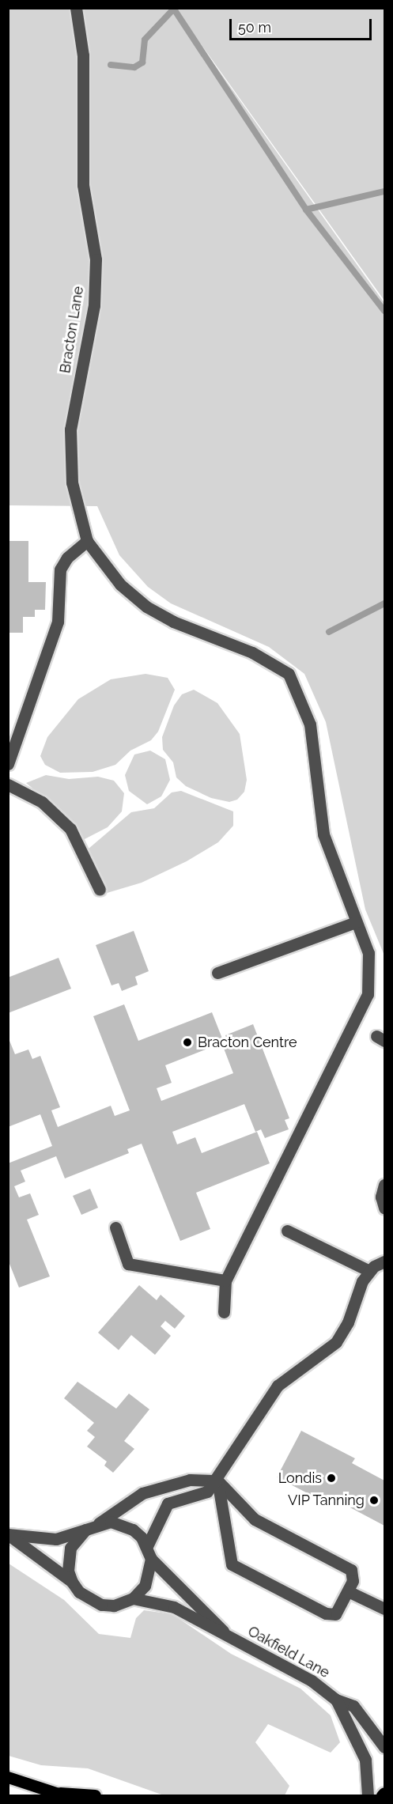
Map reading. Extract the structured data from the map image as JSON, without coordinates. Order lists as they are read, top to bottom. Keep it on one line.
{"streets":{"street":["Bracton Lane","Oakfield Lane"]},"places":["Bracton Centre","Londis","VIP Tanning"],"scale_bar":"50 m"}
